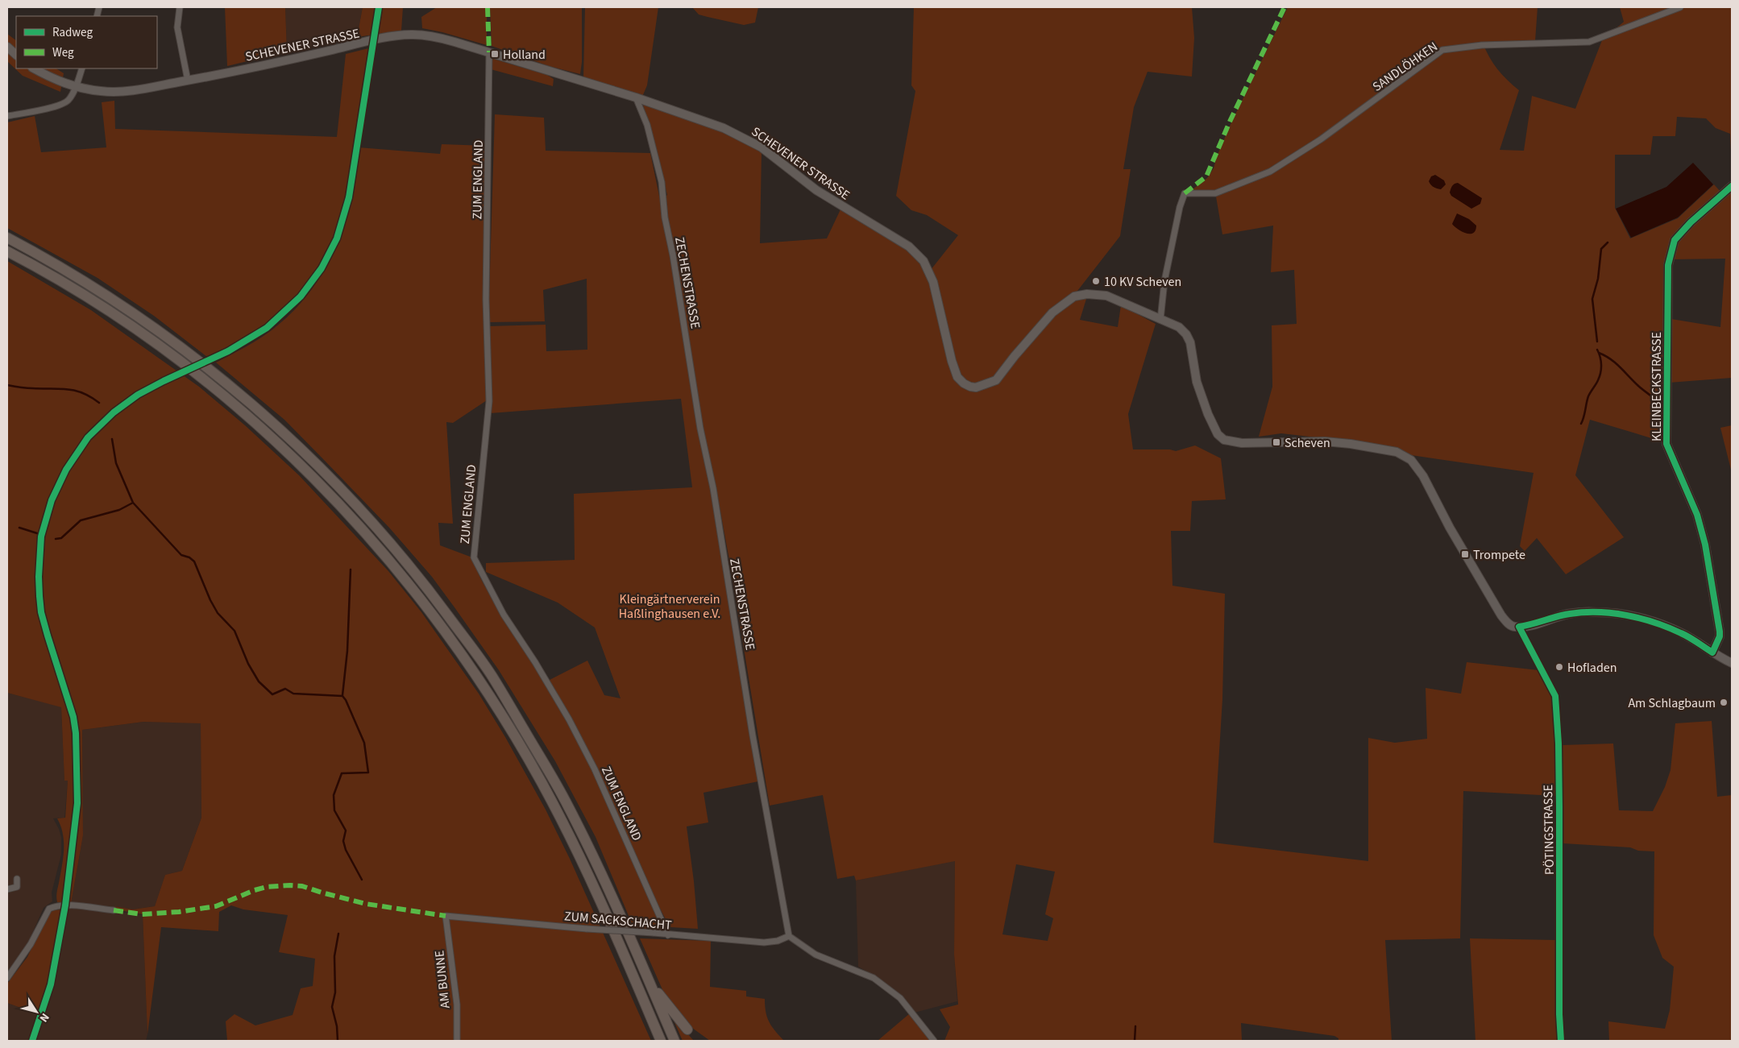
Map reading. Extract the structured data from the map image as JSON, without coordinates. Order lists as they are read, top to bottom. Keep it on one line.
{"streets":{"main road":["SCHEVENER STRASSE","KLEINBECKSTRASSE"],"street":["SANDLÖHKEN","ZUM ENGLAND","ZECHENSTRASSE","PÖTINGSTRASSE","ZUM SACKSCHACHT","AM BUNNE"]},"crossings":[["SCHEVENER STRASSE","SANDLÖHKEN"],["SCHEVENER STRASSE","ZUM ENGLAND"],["SCHEVENER STRASSE","ZECHENSTRASSE"],["SCHEVENER STRASSE","PÖTINGSTRASSE"],["ZUM ENGLAND","ZUM SACKSCHACHT"],["ZECHENSTRASSE","ZUM SACKSCHACHT"],["ZUM SACKSCHACHT","AM BUNNE"]],"parks":["Kleingärtnerverein Haßlinghausen e.V."],"places":{"transit":["Holland","Scheven","Trompete"],"other":["10 KV Scheven","Hofladen","Am Schlagbaum"]},"legend":["Radweg","Weg"],"north":"bottom right"}
